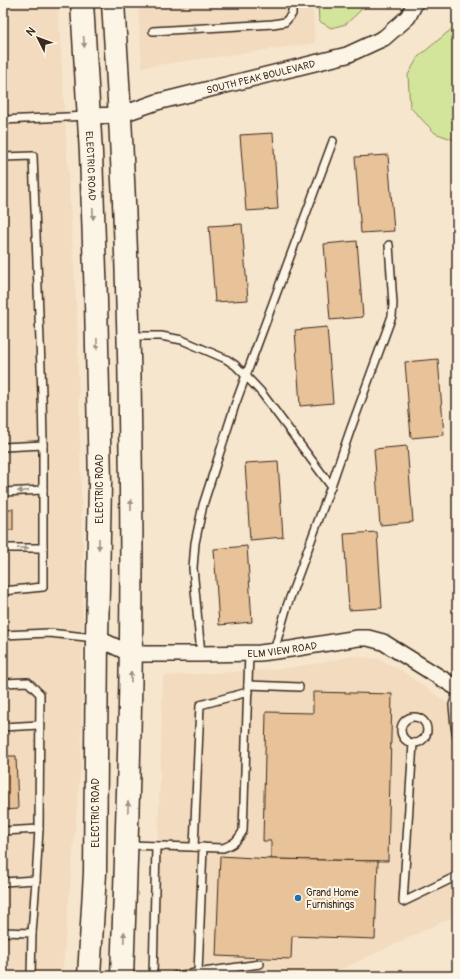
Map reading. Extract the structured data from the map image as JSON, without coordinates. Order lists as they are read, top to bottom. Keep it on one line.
{"streets":{"main road":["ELECTRIC ROAD"],"street":["SOUTH PEAK BOULEVARD","ELM VIEW ROAD"]},"crossings":[["SOUTH PEAK BOULEVARD","ELECTRIC ROAD"],["ELECTRIC ROAD","ELM VIEW ROAD"]],"places":["Grand Home Furnishings"],"north":"top left"}
